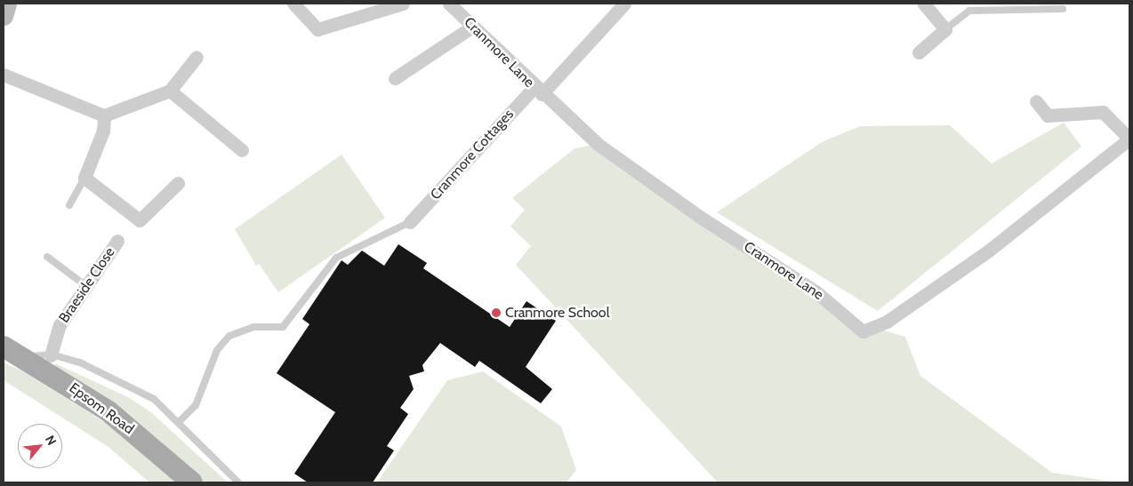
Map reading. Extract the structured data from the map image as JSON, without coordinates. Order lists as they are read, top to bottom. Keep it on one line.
{"streets":{"main road":["Epsom Road"],"street":["Cranmore Lane","Cranmore Cottages","Braeside Close"]},"crossings":[["Cranmore Lane","Cranmore Cottages"]],"places":["Cranmore School"],"north":"top right"}
